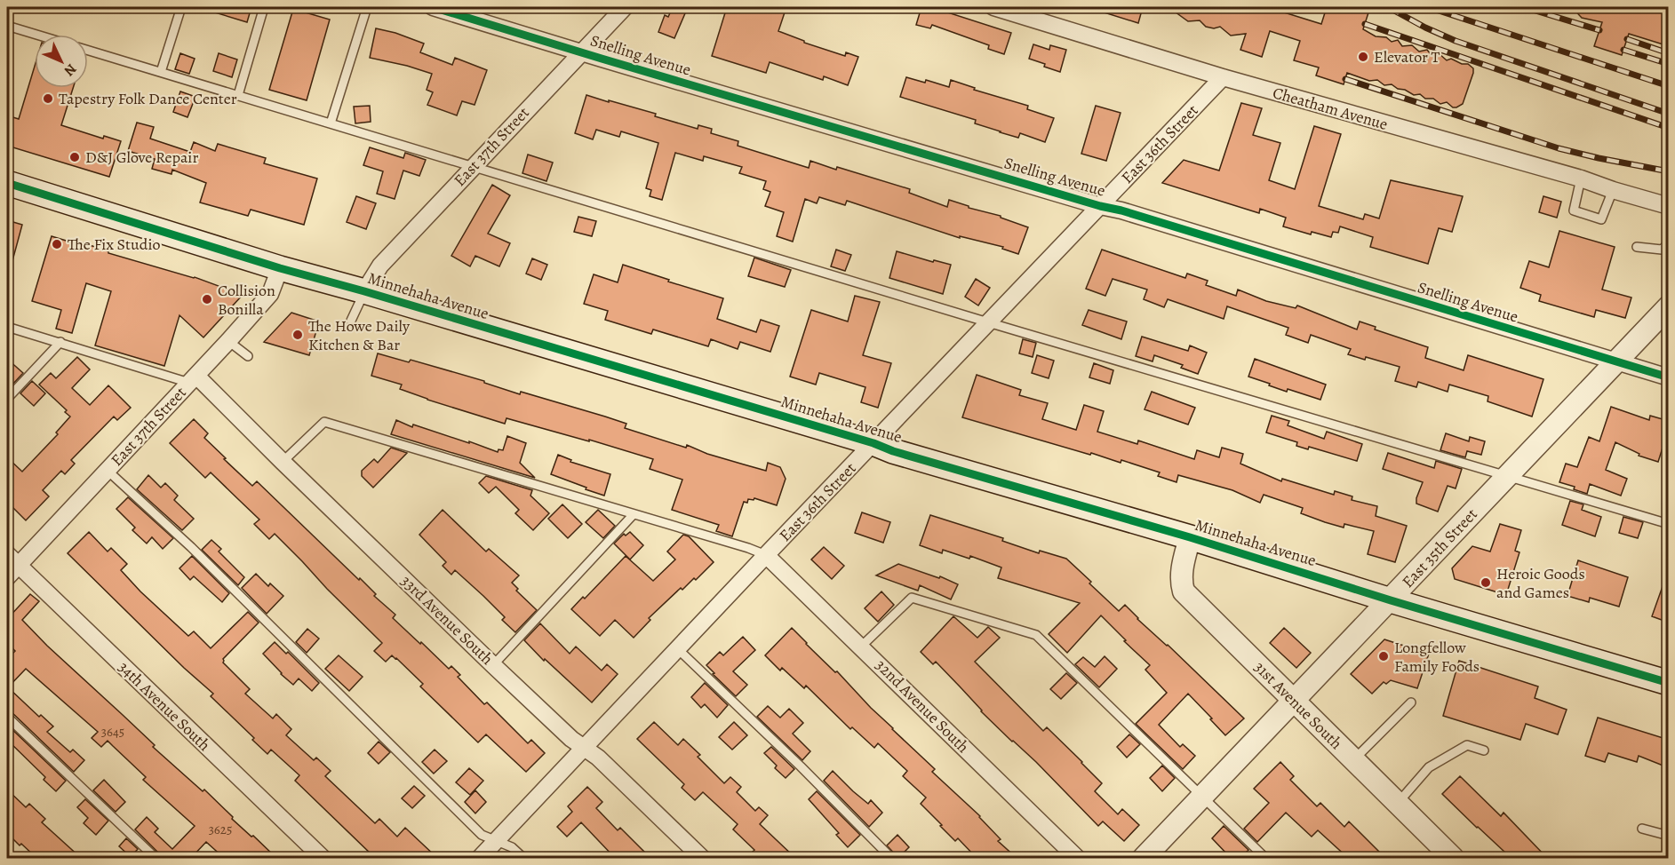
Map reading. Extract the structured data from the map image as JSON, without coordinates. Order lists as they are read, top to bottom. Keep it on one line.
{"streets":{"main road":["Minnehaha Avenue"],"street":["Snelling Avenue","Cheatham Avenue","East 36th Street","East 37th Street","East 35th Street","33rd Avenue South","31st Avenue South","34th Avenue South","32nd Avenue South"]},"crossings":[["Snelling Avenue","East 36th Street"],["Snelling Avenue","East 37th Street"],["Snelling Avenue","East 35th Street"],["Cheatham Avenue","East 36th Street"],["East 36th Street","Minnehaha Avenue"],["East 36th Street","33rd Avenue South"],["East 36th Street","32nd Avenue South"],["East 37th Street","Minnehaha Avenue"],["East 37th Street","33rd Avenue South"],["East 37th Street","34th Avenue South"],["Minnehaha Avenue","East 35th Street"],["Minnehaha Avenue","31st Avenue South"],["East 35th Street","31st Avenue South"]],"places":["Elevator T","Tapestry Folk Dance Center","D&J Glove Repair","The Fix Studio","Collision Bonilla","The Howe Daily Kitchen & Bar","Heroic Goods and Games","Longfellow Family Foods"],"house_numbers":["3645","3625"],"north":"bottom right"}
